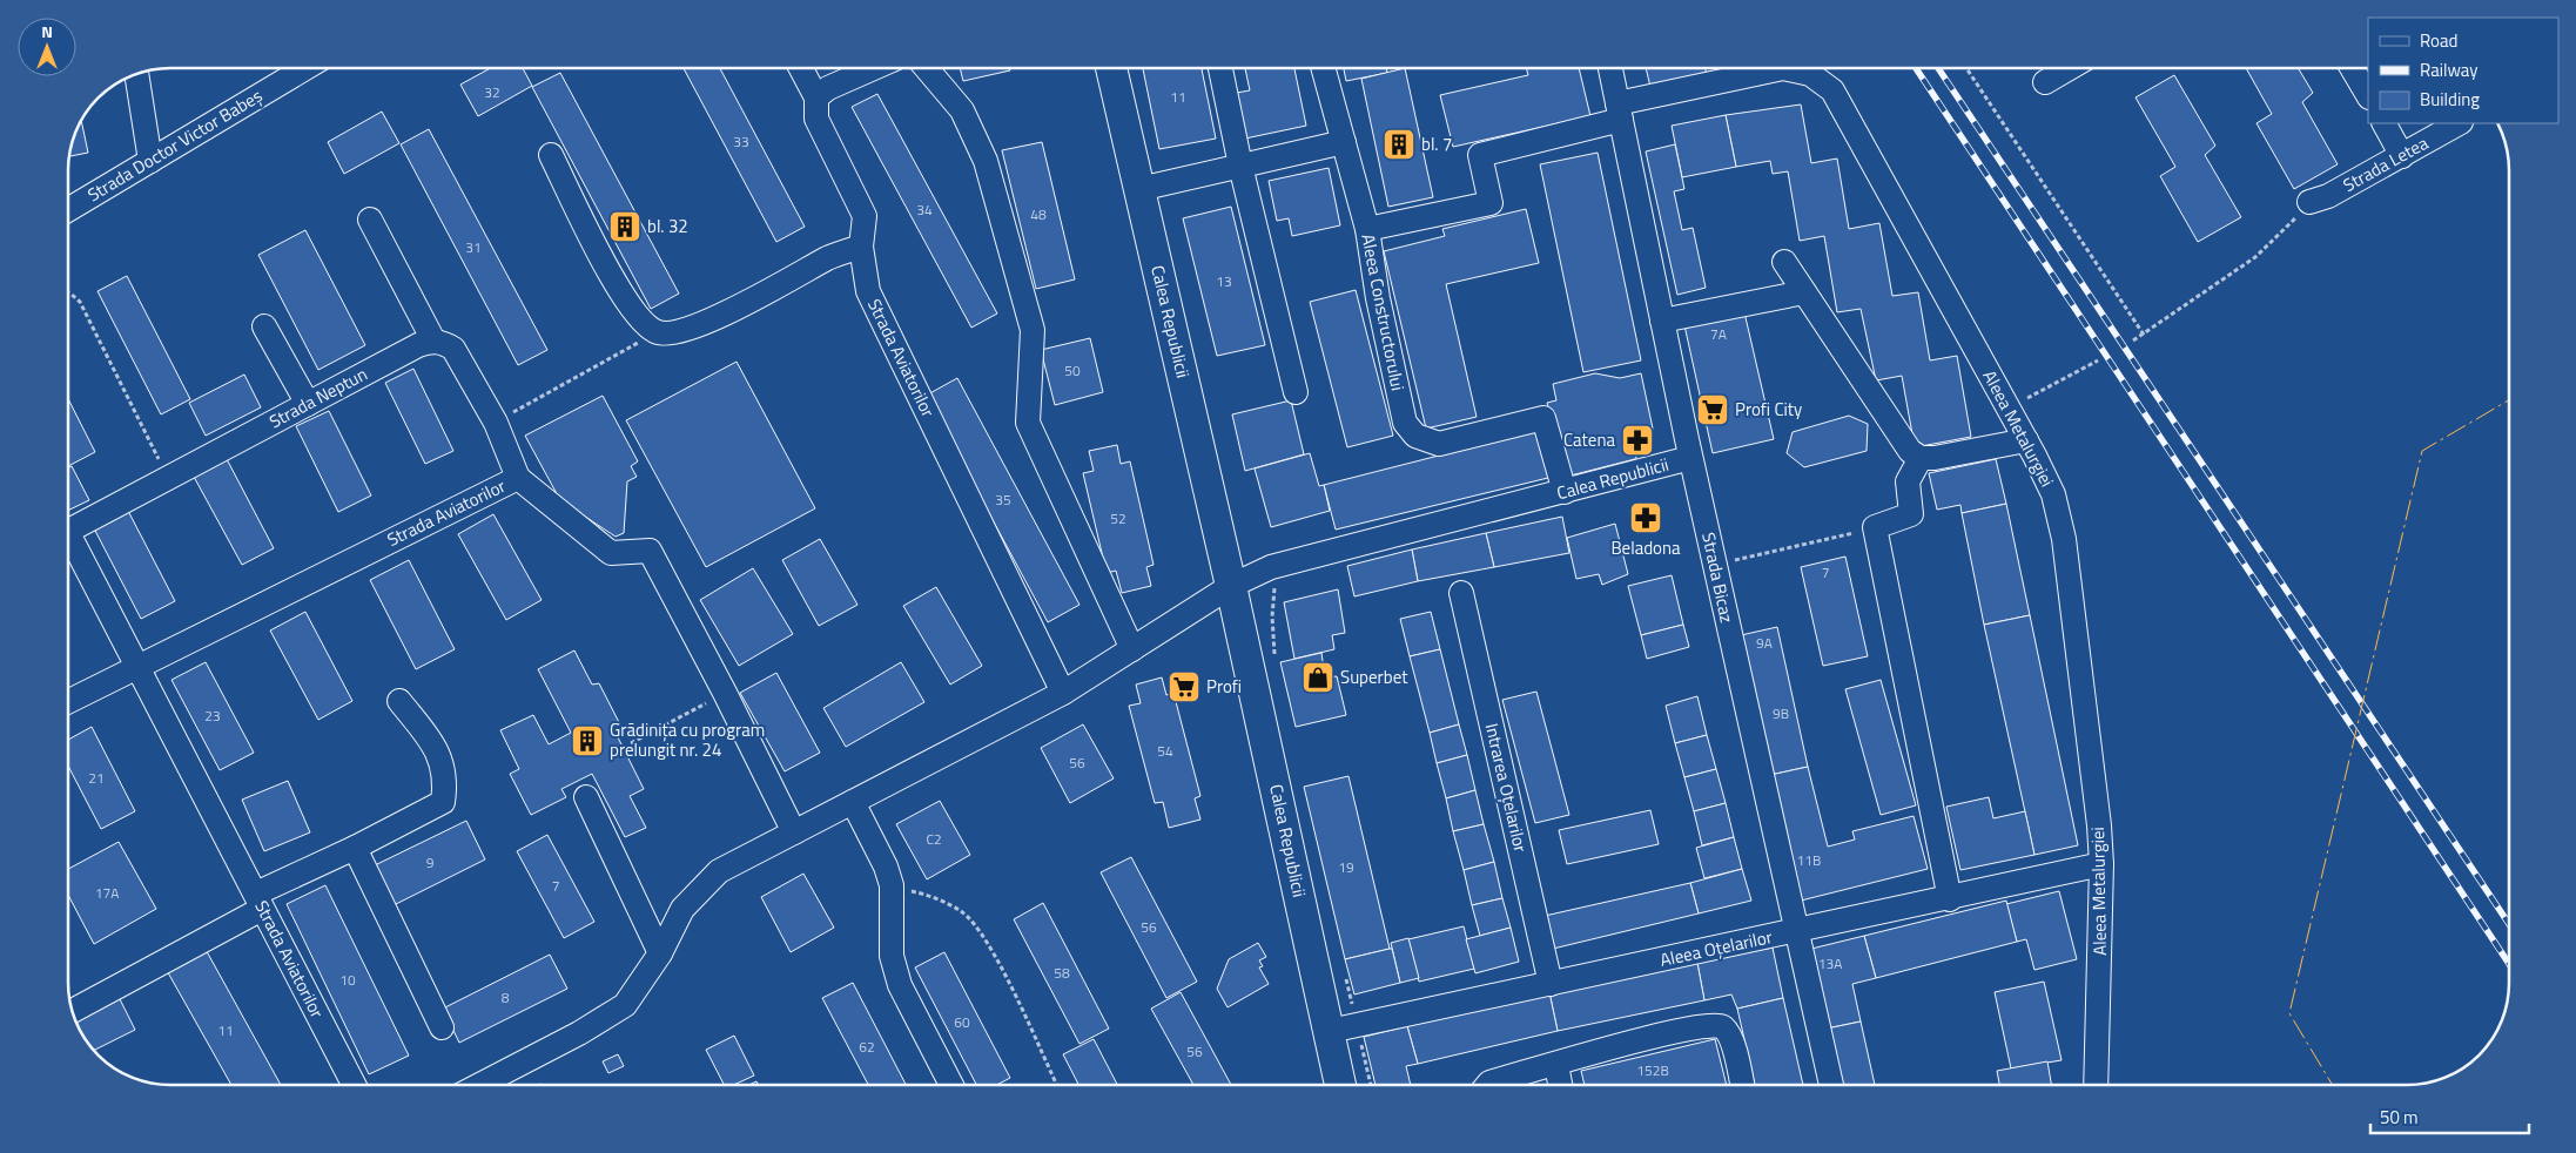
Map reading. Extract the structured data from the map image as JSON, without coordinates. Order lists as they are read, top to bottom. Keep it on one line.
{"streets":{"main road":["Calea Republicii"],"street":["Strada Doctor Victor Babeș","Strada Letea","Aleea Constructorului","Strada Aviatorilor","Strada Neptun","Aleea Metalurgiei","Strada Bicaz","Intrarea Oțelarilor","Aleea Oțelarilor"]},"crossings":[["Aleea Constructorului","Calea Republicii"],["Aleea Constructorului","Aleea Metalurgiei"],["Calea Republicii","Strada Bicaz"],["Calea Republicii","Aleea Oțelarilor"],["Aleea Metalurgiei","Strada Bicaz"],["Aleea Metalurgiei","Aleea Oțelarilor"],["Strada Bicaz","Aleea Oțelarilor"],["Intrarea Oțelarilor","Aleea Oțelarilor"]],"places":{"building":["bl. 7","bl. 32","Grădinița cu program prelungit nr. 24"],"supermarket":["Profi City","Profi"],"pharmacy":["Catena","Beladona"],"shop":["Superbet"]},"house_numbers":["32","11","33","34","48","31","13","7A","50","35","52","7","9A","9B","23","54","56","21","C2","11B","9","19","7","17A","56","13A","58","10","8","60","11","62","56","152B"],"legend":["Road","Railway","Building"],"scale_bar":"50 m","north":"top"}
